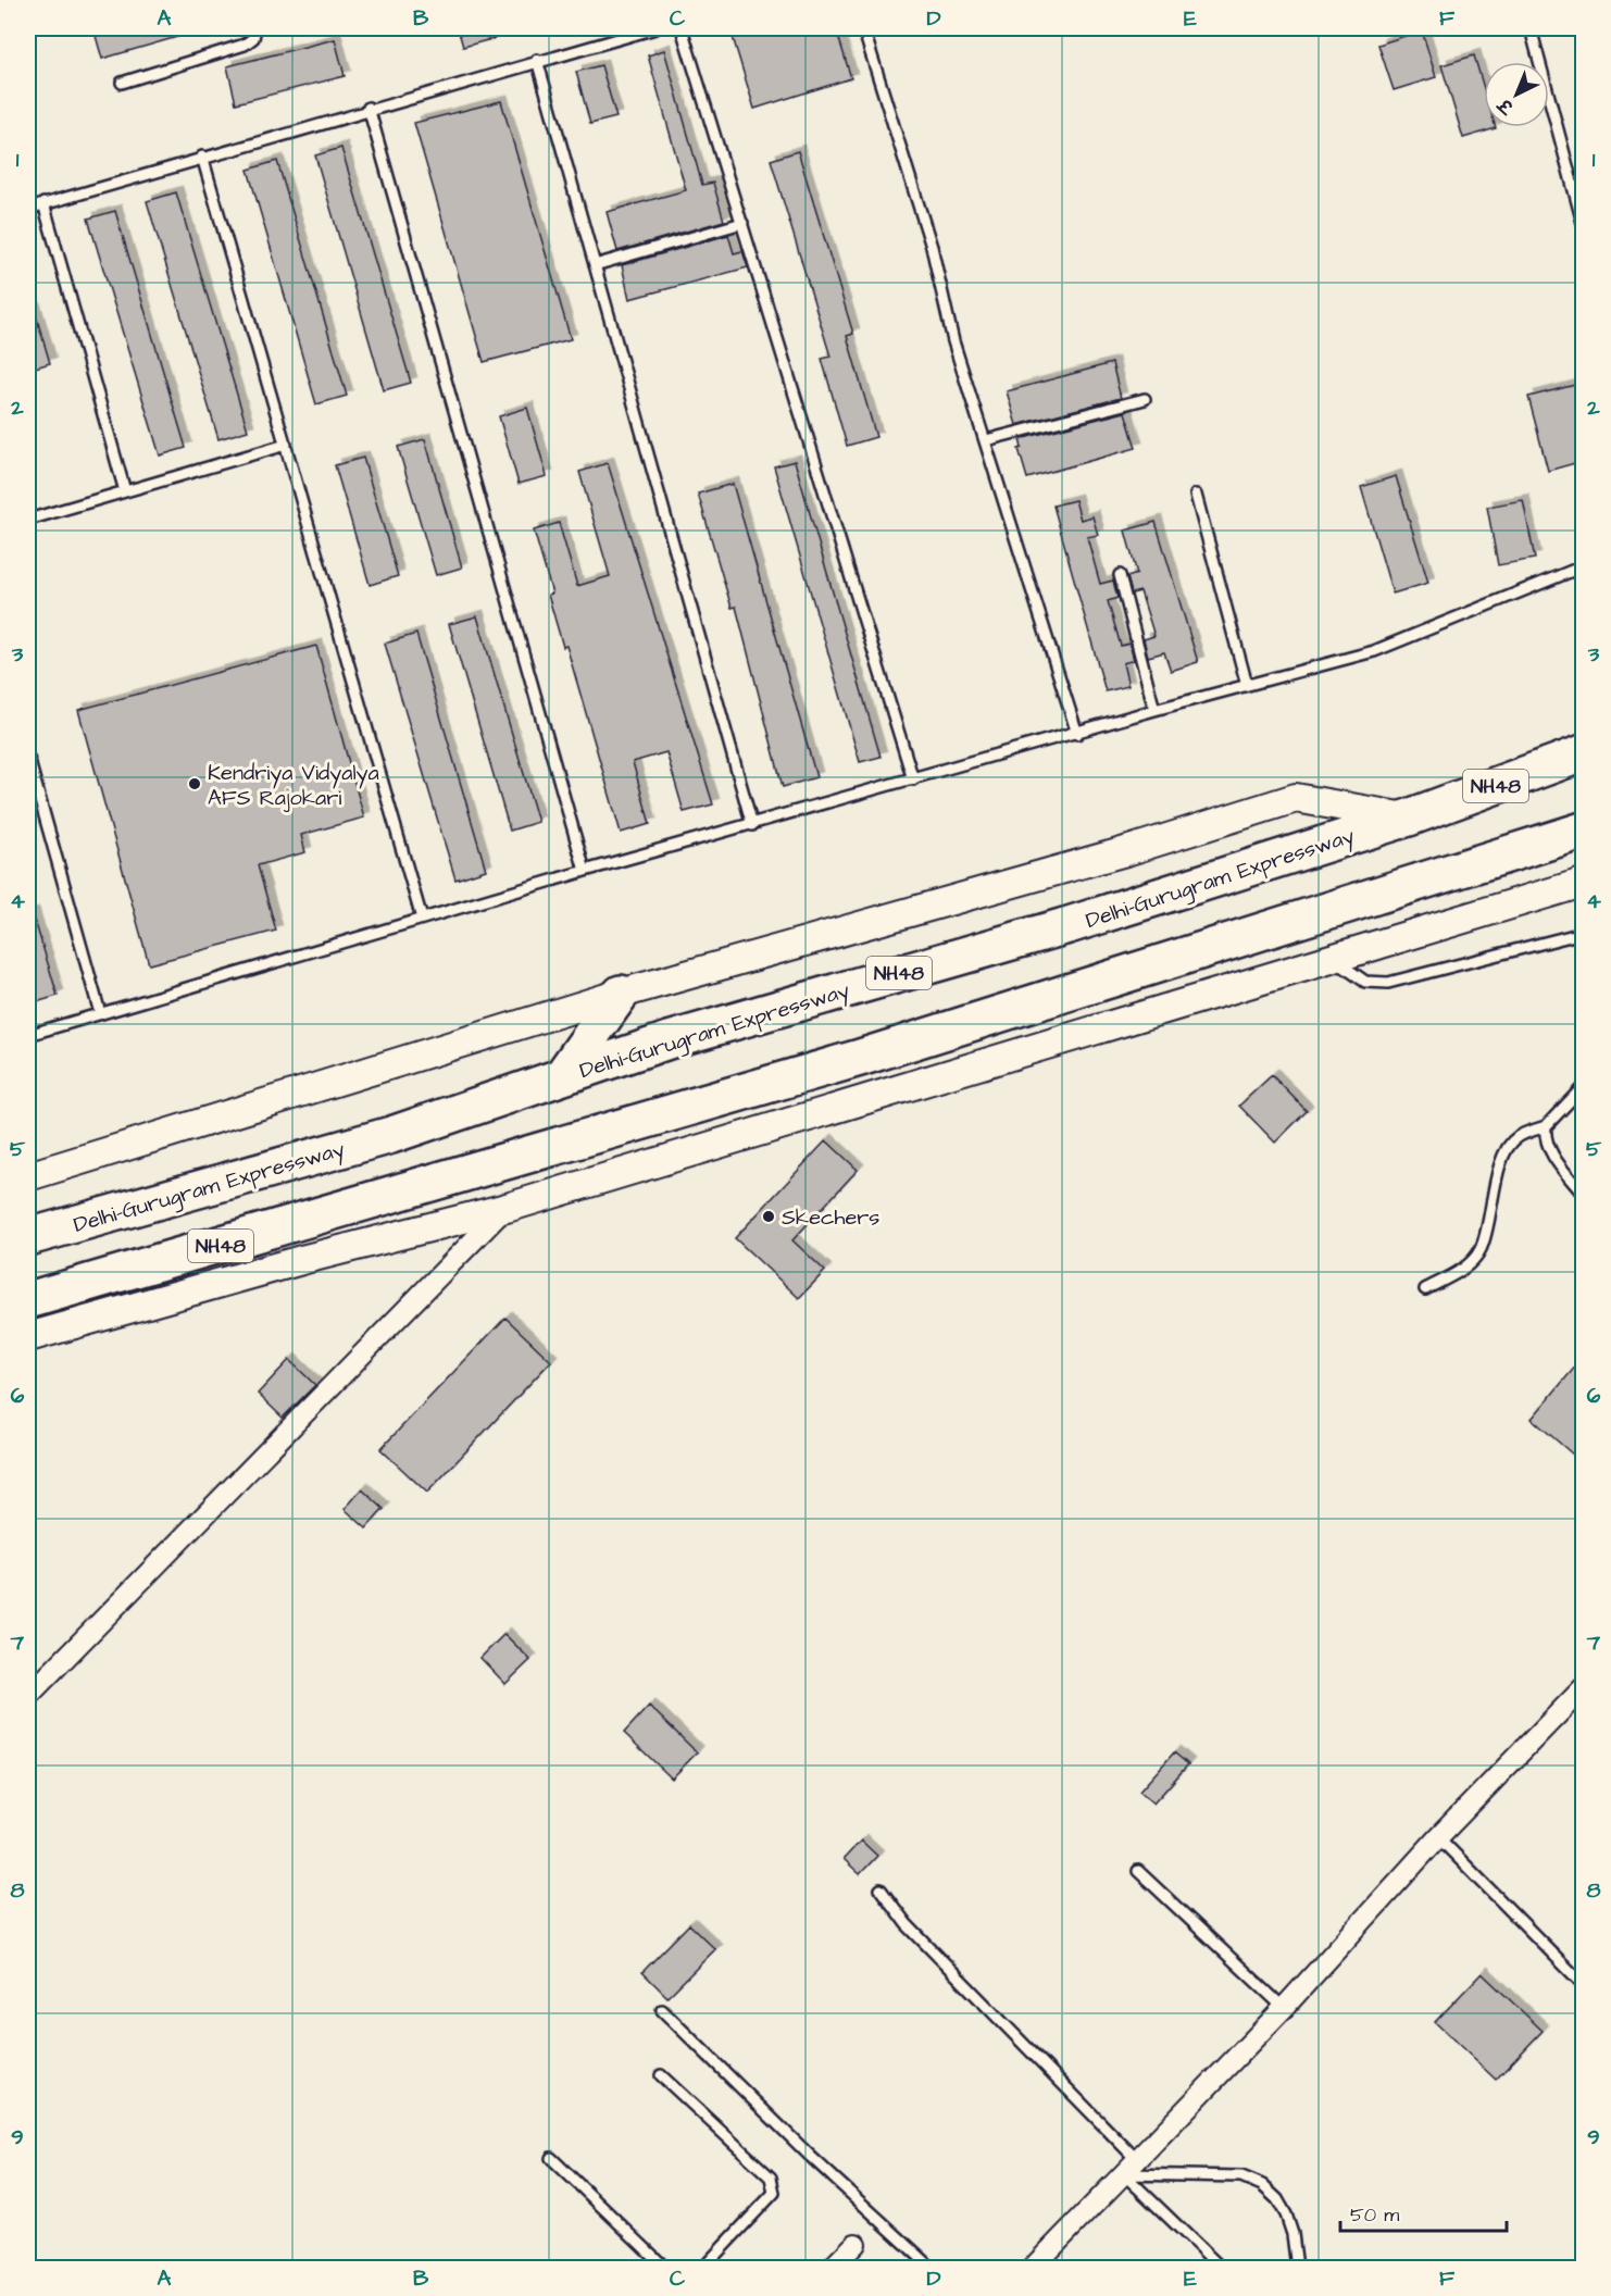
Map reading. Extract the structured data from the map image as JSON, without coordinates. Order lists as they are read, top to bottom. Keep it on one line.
{"streets":{"highway":["NH48","Delhi-Gurugram Expressway"]},"places":["Kendriya Vidyalya AFS Rajokari","Skechers"],"scale_bar":"50 m","north":"bottom left","grid":{"columns":["A","B","C","D","E","F"],"rows":["1","2","3","4","5","6","7","8","9"]}}
